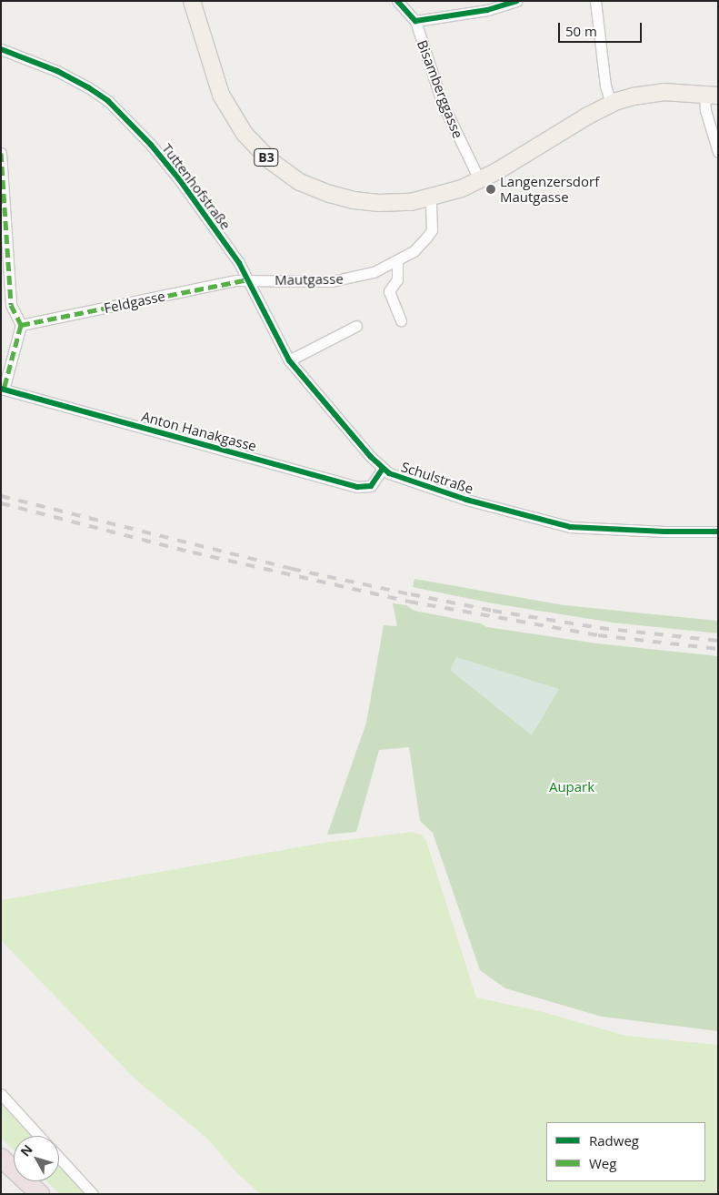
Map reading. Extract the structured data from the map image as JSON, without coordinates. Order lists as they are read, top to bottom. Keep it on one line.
{"streets":{"main road":["B3"],"street":["Bisamberggasse","Tuttenhofstraße","Mautgasse","Feldgasse","Anton Hanakgasse","Schulstraße"]},"crossings":[["Bisamberggasse","B3"],["B3","Mautgasse"],["Tuttenhofstraße","Mautgasse"],["Tuttenhofstraße","Feldgasse"],["Tuttenhofstraße","Schulstraße"],["Mautgasse","Feldgasse"],["Mautgasse","Schulstraße"],["Feldgasse","Schulstraße"],["Anton Hanakgasse","Schulstraße"]],"parks":["Aupark"],"places":["Langenzersdorf Mautgasse"],"legend":["Radweg","Weg"],"scale_bar":"50 m","north":"top left"}
